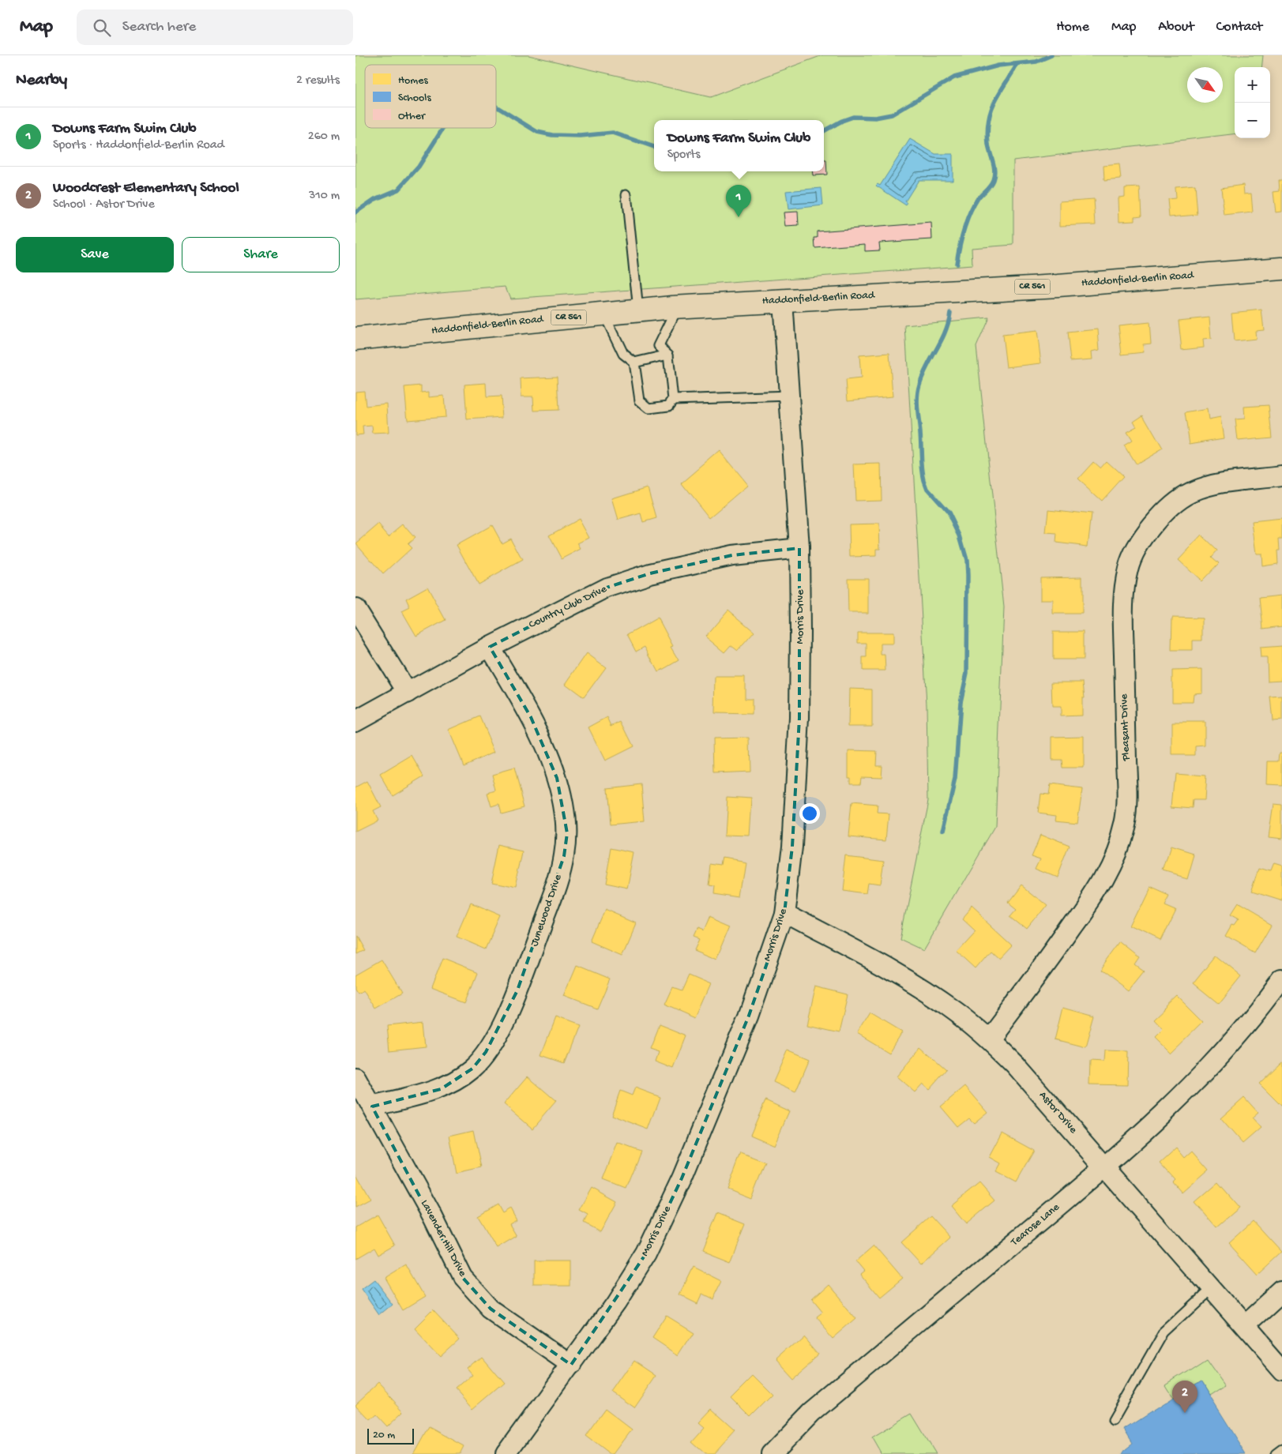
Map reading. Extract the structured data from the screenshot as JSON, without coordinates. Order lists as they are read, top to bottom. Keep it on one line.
{"streets":{"main road":["Haddonfield-Berlin Road","CR 561"],"street":["Country Club Drive","Morris Drive","Pleasant Drive","Junewood Drive","Astor Drive","Tearose Lane","Lavender Hill Drive"]},"crossings":[["Haddonfield-Berlin Road","Morris Drive"],["Country Club Drive","Morris Drive"],["Country Club Drive","Junewood Drive"],["Morris Drive","Astor Drive"],["Morris Drive","Lavender Hill Drive"],["Pleasant Drive","Astor Drive"],["Junewood Drive","Lavender Hill Drive"],["Astor Drive","Tearose Lane"]],"legend":["Homes","Schools","Other"],"scale_bar":"20 m","north":"bottom right","page":{"header":"Map","search":"Search here","nav":["Home","Map","About","Contact"],"heading":["Nearby","2 results"],"map_buttons":["+","−"],"list":[{"mark":"1","name":"Downs Farm Swim Club","note":"Sports · Haddonfield-Berlin Road","value":"260 m"},{"mark":"2","name":"Woodcrest Elementary School","note":"School · Astor Drive","value":"310 m"}],"popup":["Downs Farm Swim Club","Sports"],"pins":["1","2"],"buttons":["Save","Share"],"scale":"20 m"}}
